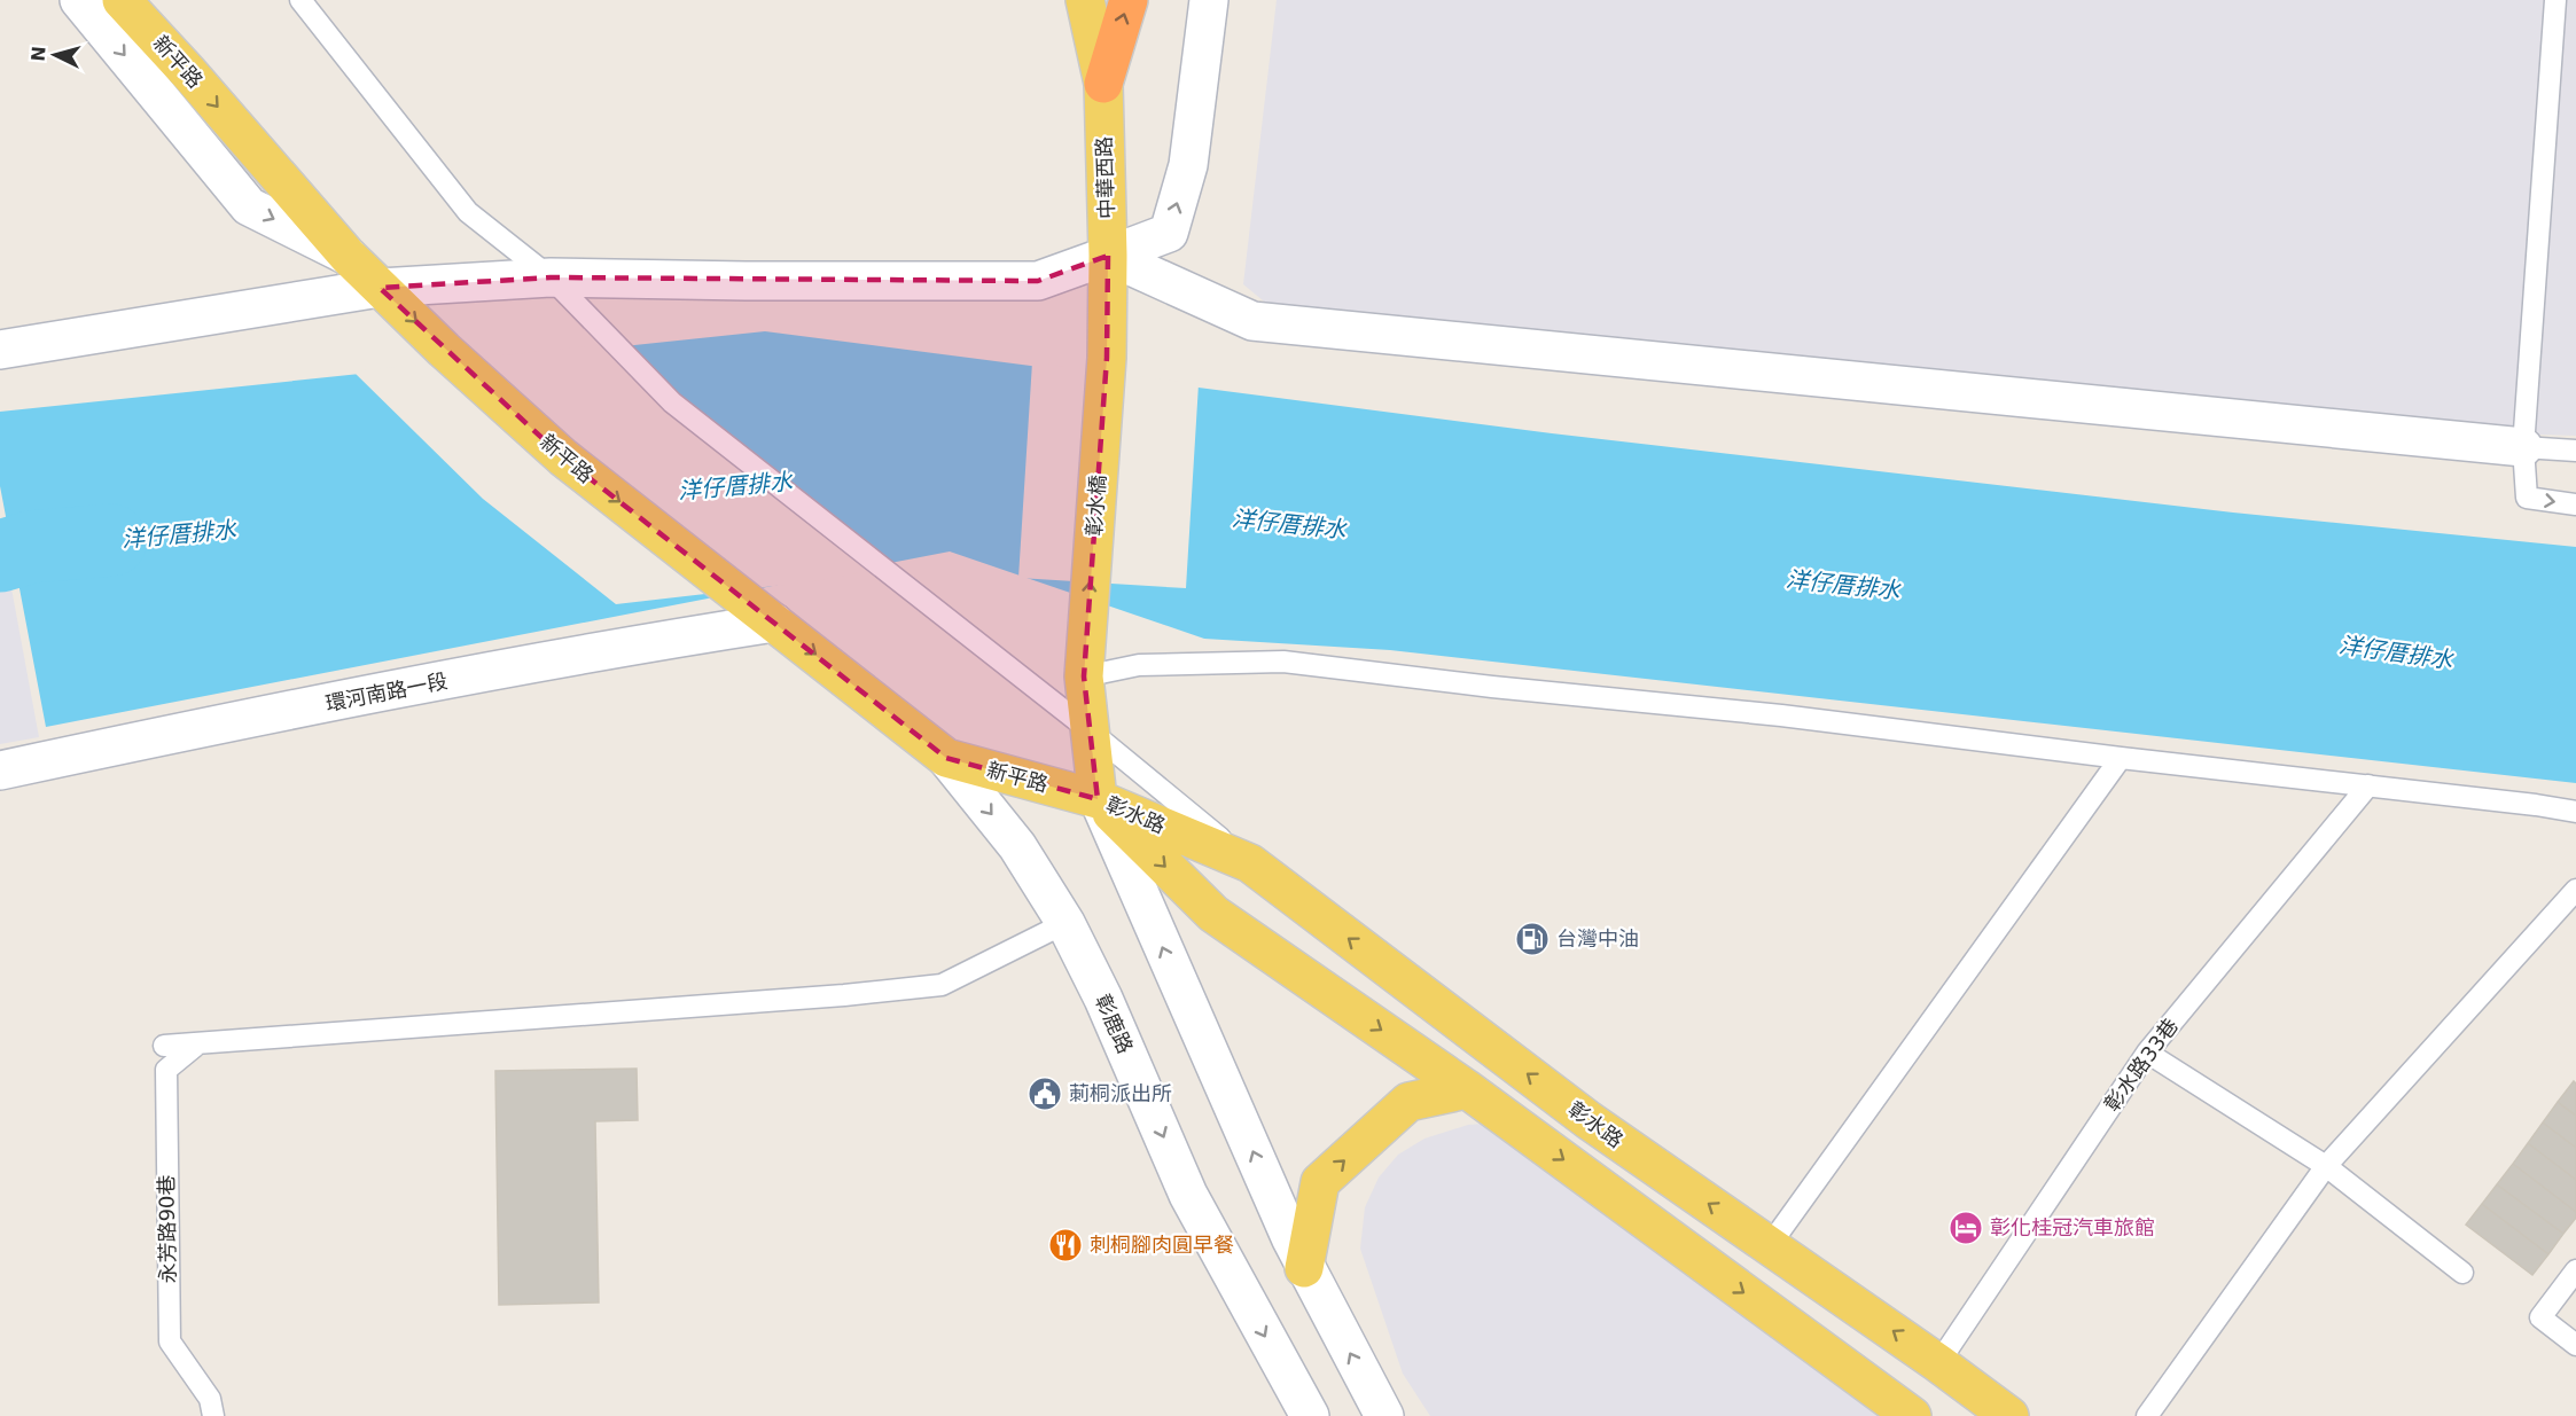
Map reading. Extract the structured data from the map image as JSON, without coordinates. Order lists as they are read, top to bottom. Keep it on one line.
{"streets":{"main road":["新平路","中華西路","彰水橋","彰水路"],"street":["環河南路一段","彰鹿路"],"lane":["彰水路33巷","永芳路90巷"]},"crossings":[["新平路","環河南路一段"],["新平路","彰水路"],["新平路","彰鹿路"],["中華西路","彰水橋"],["彰水路","彰水路33巷"]],"one_way":["新平路","彰水橋"],"water":["洋仔厝排水"],"places":{"fuel station":["台灣中油"],"public building":["莿桐派出所"],"hotel":["彰化桂冠汽車旅館"],"restaurant":["刺桐腳肉圓早餐"]},"north":"left"}
